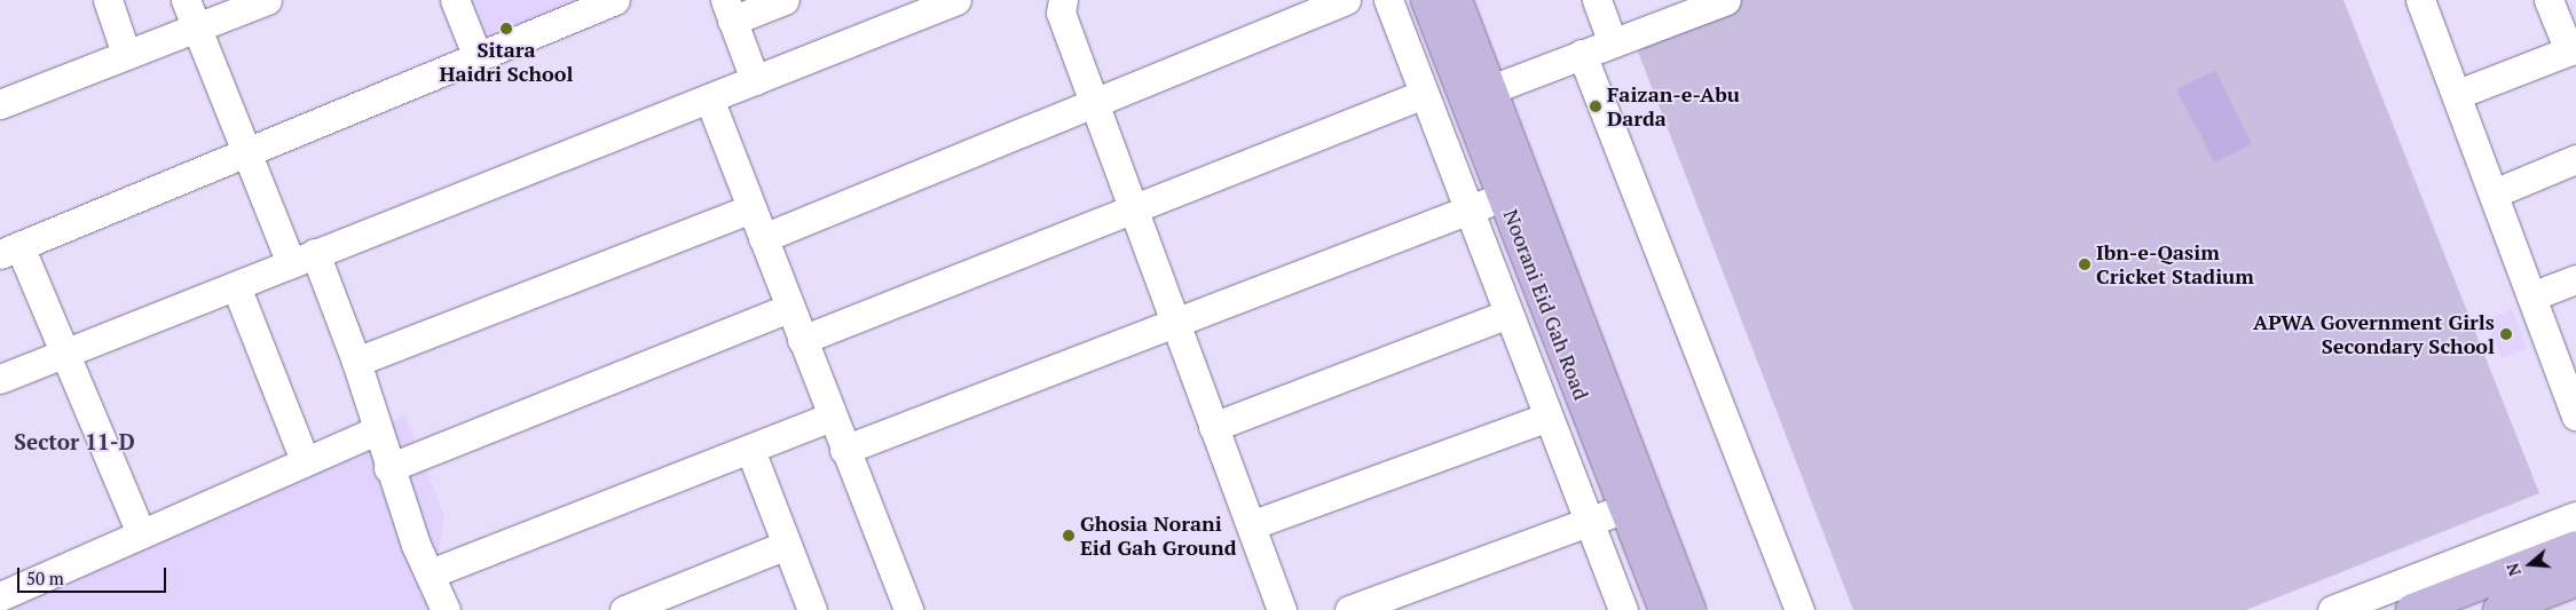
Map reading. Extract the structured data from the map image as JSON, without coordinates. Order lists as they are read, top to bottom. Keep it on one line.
{"streets":{"main road":["Noorani Eid Gah Road"]},"districts":["Sector 11-D"],"places":["Sitara Haidri School","Faizan-e-Abu Darda","Ibn-e-Qasim Cricket Stadium","APWA Government Girls Secondary School","Ghosia Norani Eid Gah Ground"],"scale_bar":"50 m","north":"left"}
